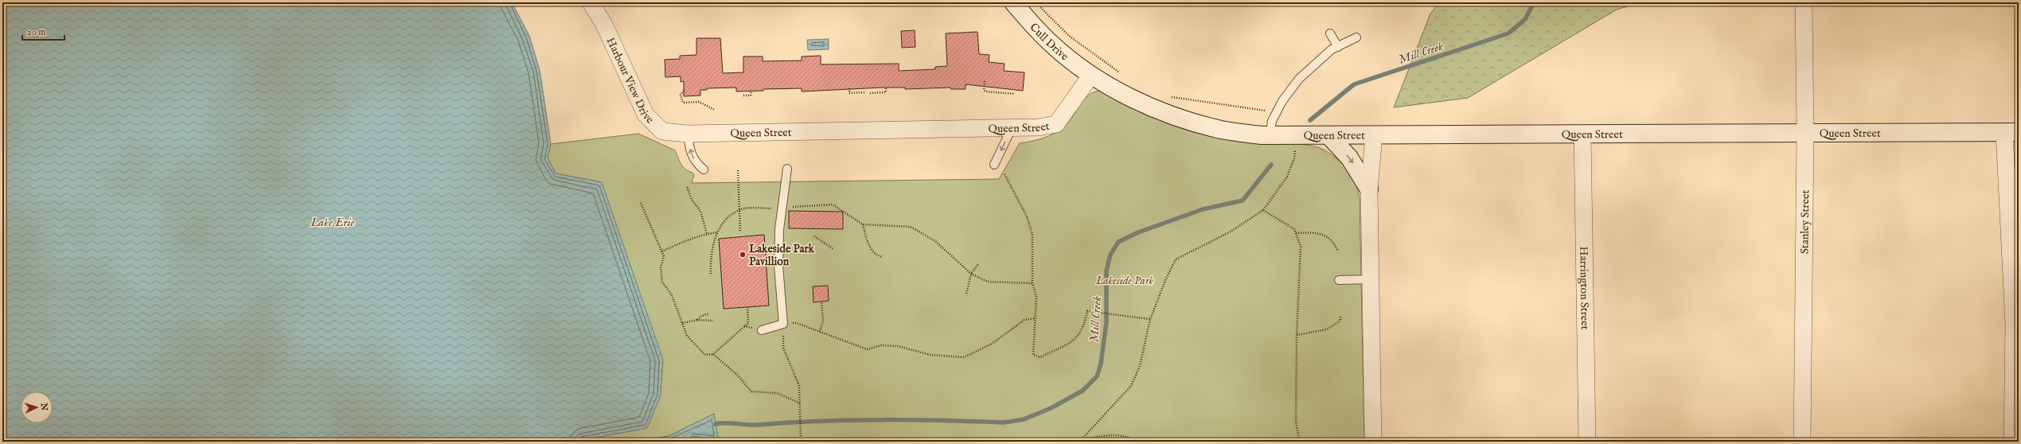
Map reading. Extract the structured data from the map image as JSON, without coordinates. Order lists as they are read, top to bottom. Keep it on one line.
{"streets":{"street":["Cull Drive","Harbour View Drive","Queen Street","Stanley Street","Harrington Street"]},"crossings":[["Cull Drive","Queen Street"],["Harbour View Drive","Queen Street"],["Queen Street","Stanley Street"],["Queen Street","Harrington Street"]],"water":["Mill Creek","Lake Erie"],"parks":["Lakeside Park"],"places":["Lakeside Park Pavillion"],"scale_bar":"20 m","north":"right"}
